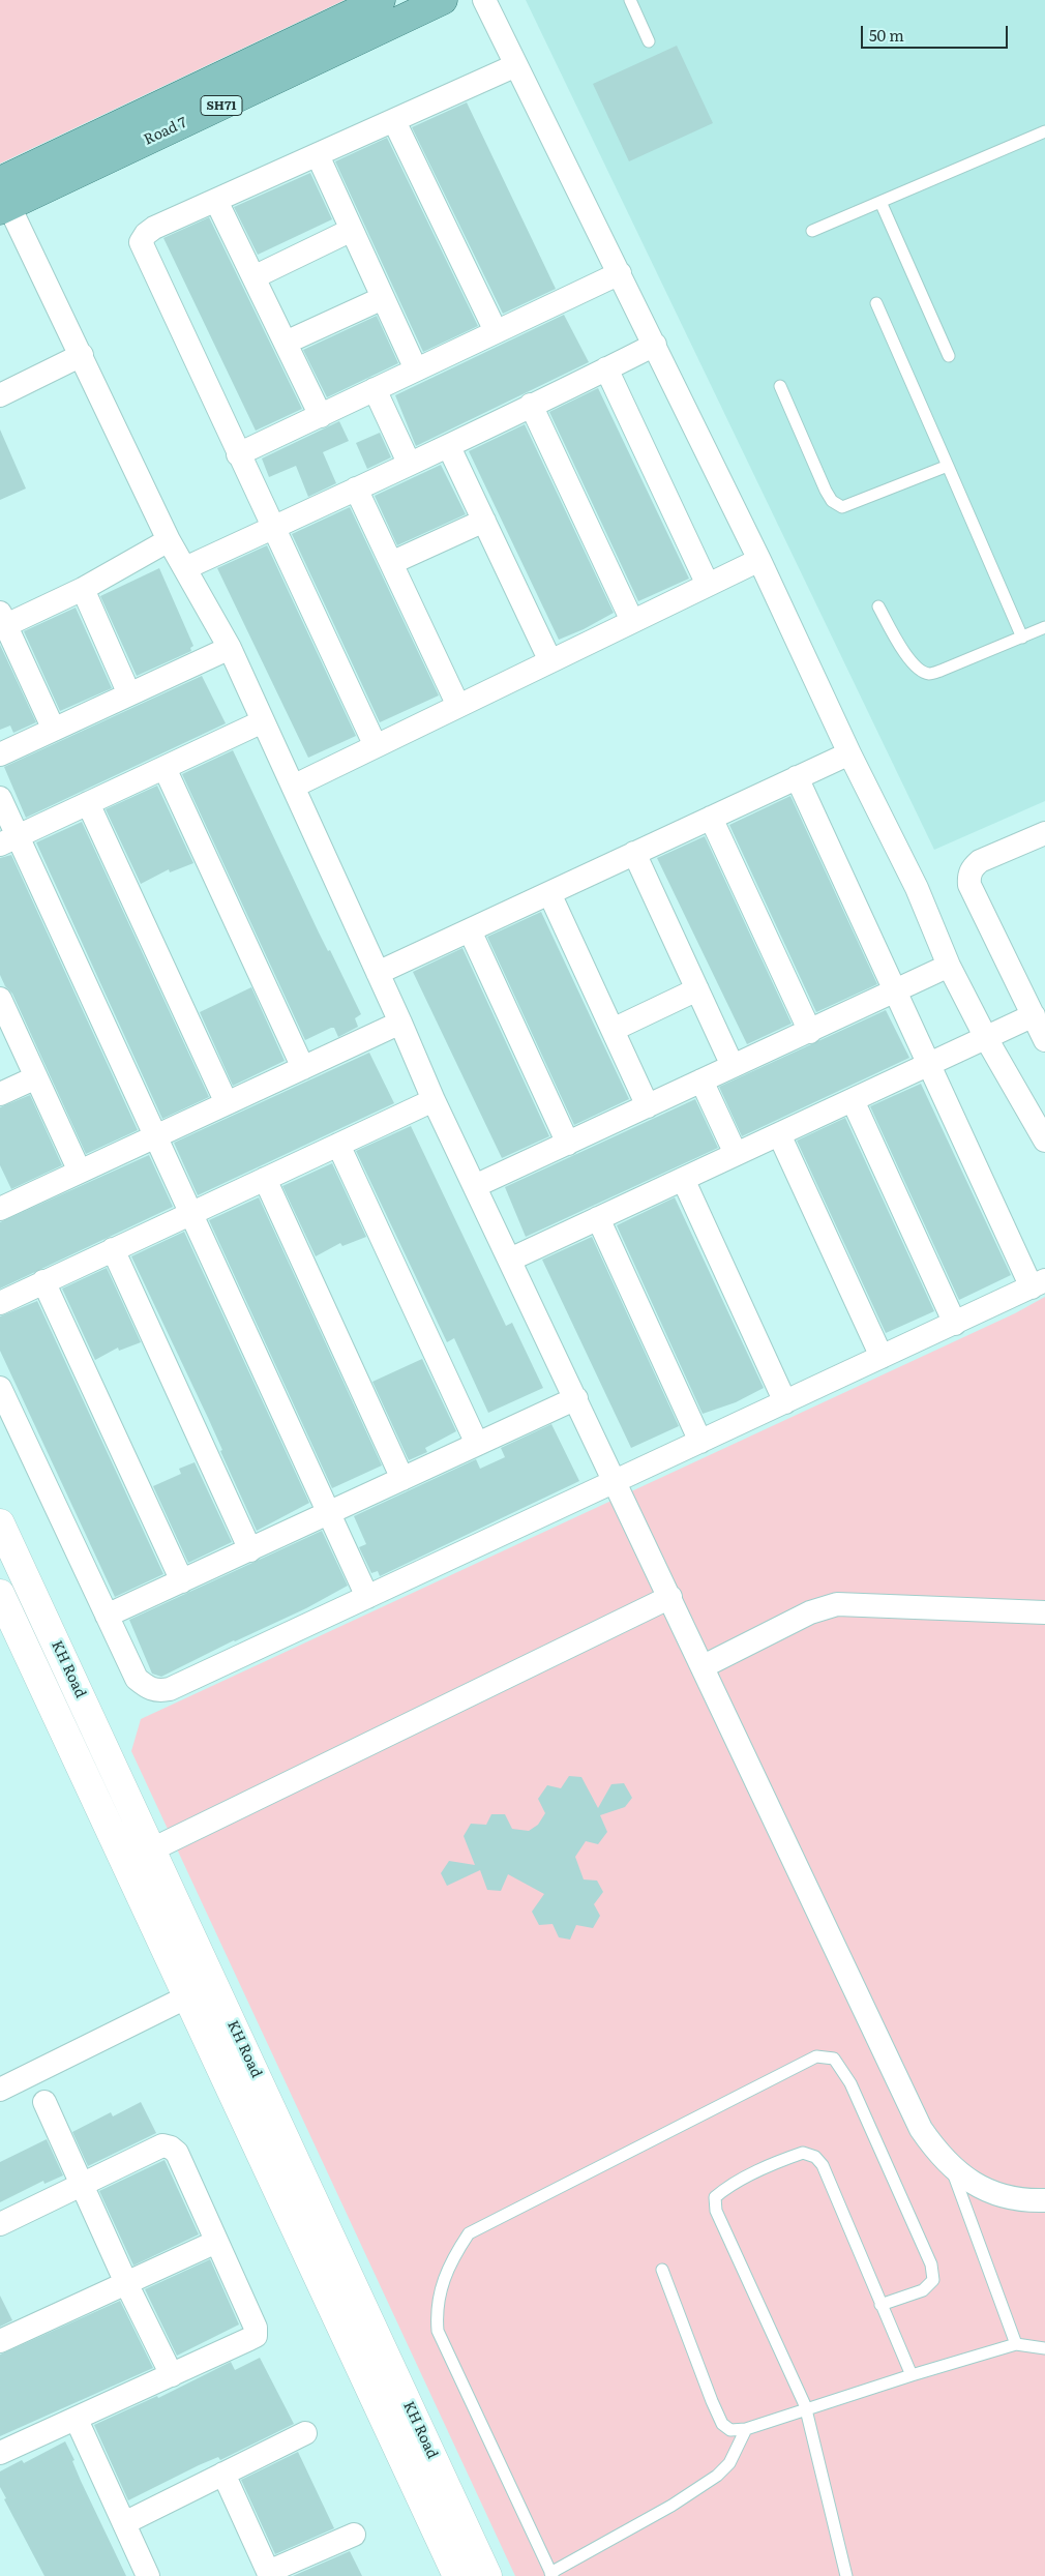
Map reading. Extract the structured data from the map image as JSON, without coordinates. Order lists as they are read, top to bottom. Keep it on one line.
{"streets":{"main road":["SH71","Road 7","KH Road"]},"scale_bar":"50 m"}
